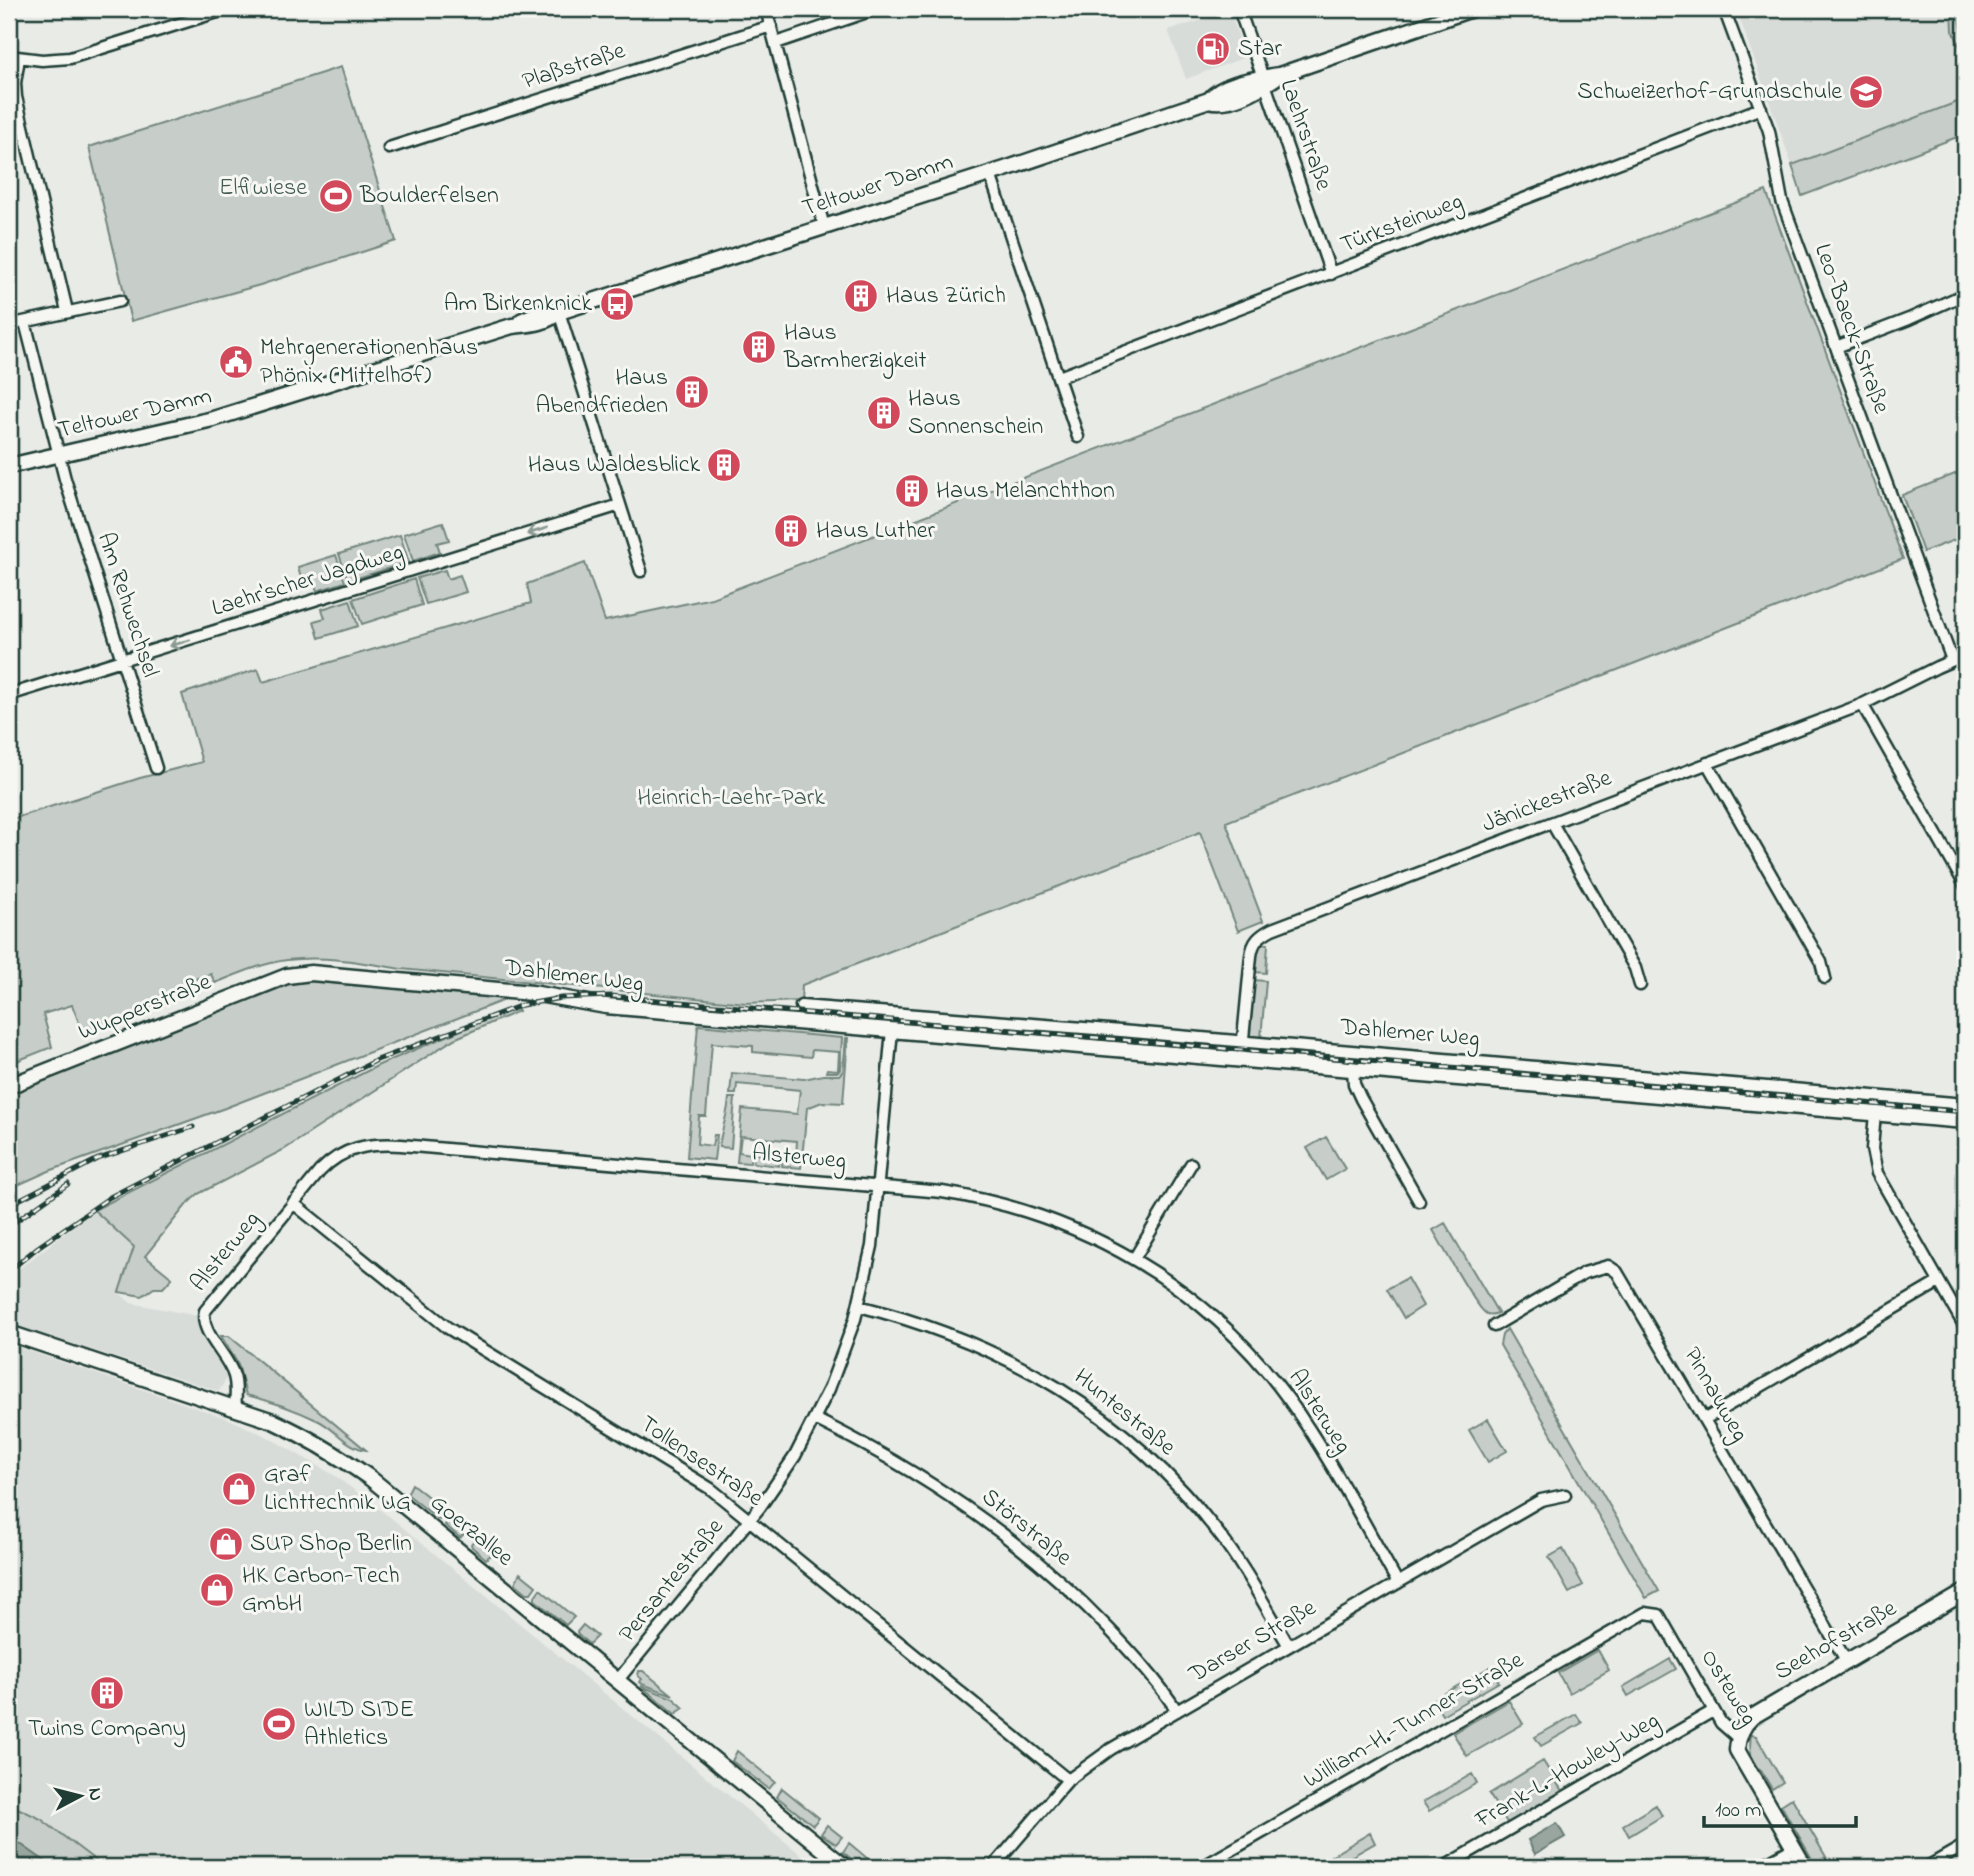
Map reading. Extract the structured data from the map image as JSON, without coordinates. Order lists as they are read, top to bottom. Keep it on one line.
{"streets":{"main road":["Teltower Damm","Dahlemer Weg","Wupperstraße","Goerzallee","Seehofstraße","Osteweg"],"street":["Plaßstraße","Laehrstraße","Türksteinweg","Leo-Baeck-Straße","Laehr'scher Jagdweg","Am Rehwechsel","Jänickestraße","Alsterweg","Pinnauweg","Huntestraße","Tollensestraße","Störstraße","Persantestraße","Darser Straße","William-H.-Tunner-Straße","Frank-L.-Howley-Weg"]},"crossings":[["Laehrstraße","Teltower Damm"],["Laehrstraße","Türksteinweg"],["Teltower Damm","Am Rehwechsel"],["Türksteinweg","Leo-Baeck-Straße"],["Leo-Baeck-Straße","Jänickestraße"],["Laehr'scher Jagdweg","Am Rehwechsel"],["Jänickestraße","Dahlemer Weg"],["Dahlemer Weg","Wupperstraße"],["Dahlemer Weg","Persantestraße"],["Alsterweg","Tollensestraße"],["Alsterweg","Goerzallee"],["Alsterweg","Persantestraße"],["Alsterweg","Darser Straße"],["Pinnauweg","Seehofstraße"],["Huntestraße","Persantestraße"],["Huntestraße","Darser Straße"],["Tollensestraße","Persantestraße"],["Tollensestraße","Darser Straße"],["Störstraße","Persantestraße"],["Störstraße","Darser Straße"],["Goerzallee","Persantestraße"],["Seehofstraße","Osteweg"],["Osteweg","William-H.-Tunner-Straße"],["Osteweg","Frank-L.-Howley-Weg"]],"one_way":["Laehr'scher Jagdweg"],"parks":["Elfiwiese","Heinrich-Laehr-Park"],"places":{"fuel station":["Star"],"school or university":["Schweizerhof-Grundschule"],"sports":["Boulderfelsen","WILD SIDE Athletics"],"building":["Haus Zürich","Haus Barmherzigkeit","Haus Abendfrieden","Haus Sonnenschein","Haus Waldesblick","Haus Melanchthon","Haus Luther","Twins Company"],"bus stop":["Am Birkenknick"],"public building":["Mehrgenerationenhaus Phönix (Mittelhof)"],"shop":["Graf Lichttechnik UG","SUP Shop Berlin","HK Carbon-Tech GmbH"]},"scale_bar":"100 m","north":"right"}
